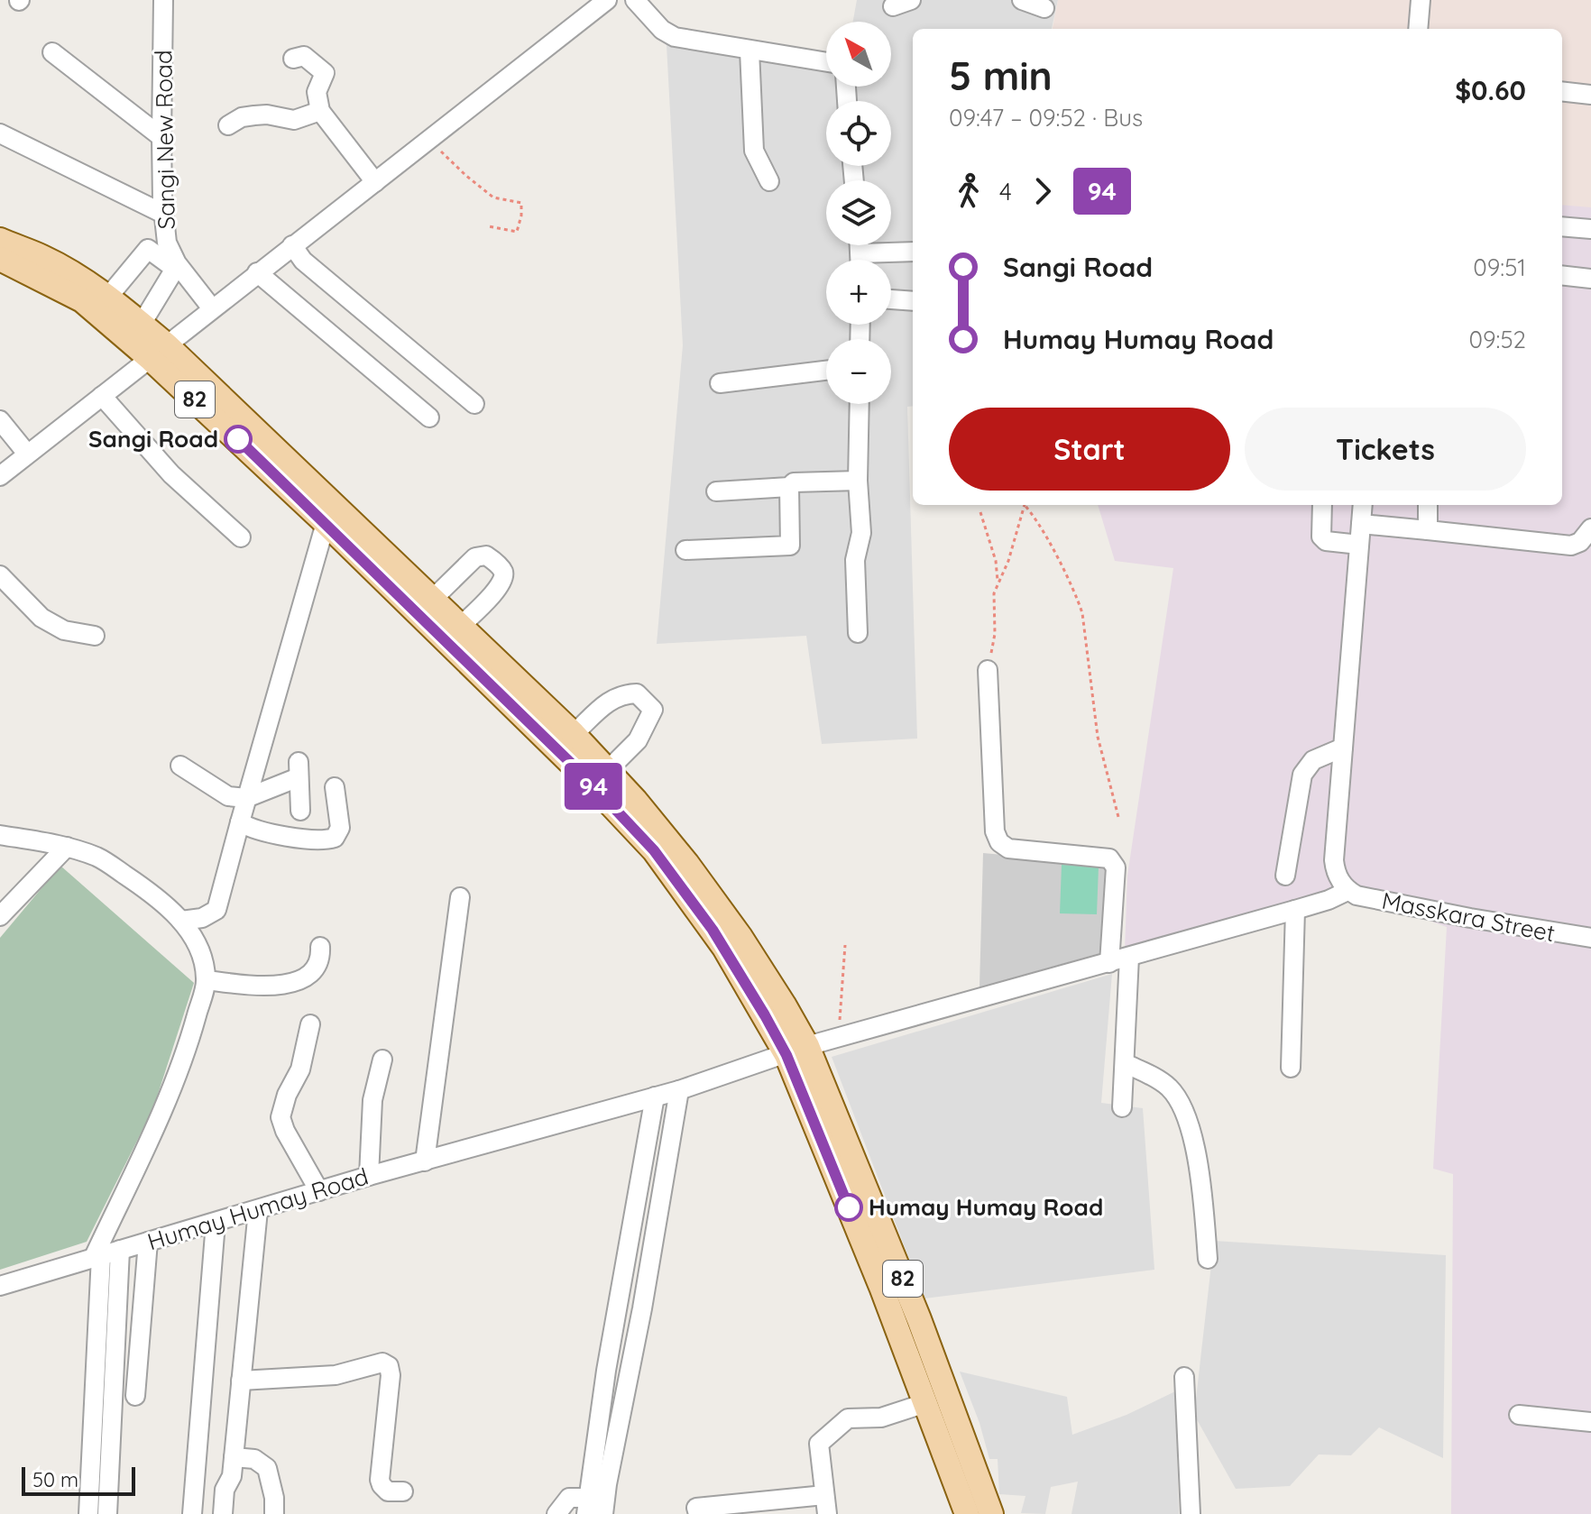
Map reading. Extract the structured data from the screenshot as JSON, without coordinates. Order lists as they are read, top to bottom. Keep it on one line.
{"streets":{"main road":["82"],"street":["Sangi New Road","Masskara Street","Humay Humay Road"]},"crossings":[["82","Humay Humay Road"],["Masskara Street","Humay Humay Road"]],"places":["Sangi Road","Humay Humay Road"],"lines":["bus line 94"],"scale_bar":"50 m","north":"top left","page":{"on_map":"94","map_buttons":["+","−"],"heading":["5 min","09:47 – 09:52 · Bus","$0.60"],"legs":["4","94"],"list":[{"name":"Sangi Road","value":"09:51"},{"name":"Humay Humay Road","value":"09:52"}],"buttons":["Start","Tickets"],"scale":"50 m"}}
